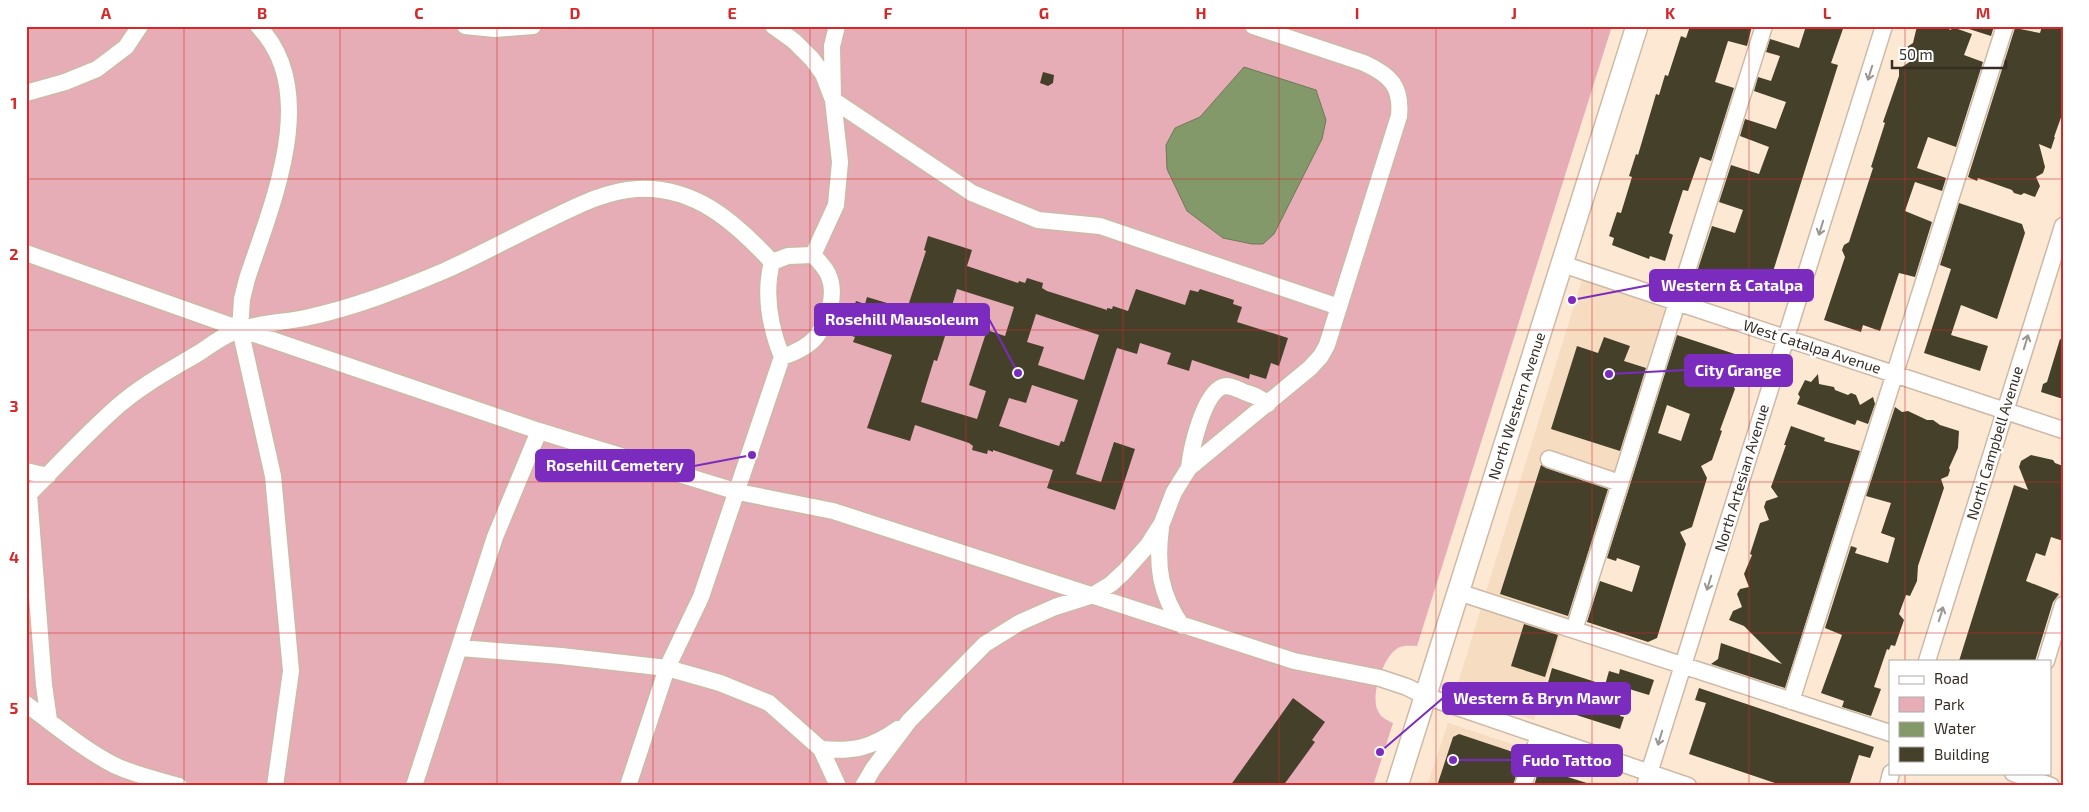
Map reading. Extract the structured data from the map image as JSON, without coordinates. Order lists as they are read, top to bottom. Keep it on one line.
{"streets":{"main road":["North Western Avenue"],"street":["West Catalpa Avenue","North Campbell Avenue","North Artesian Avenue"]},"crossings":[["West Catalpa Avenue","North Western Avenue"],["West Catalpa Avenue","North Campbell Avenue"],["West Catalpa Avenue","North Artesian Avenue"]],"places":["Western & Catalpa","Rosehill Mausoleum","City Grange","Rosehill Cemetery","Western & Bryn Mawr","Fudo Tattoo"],"legend":["Road","Park","Water","Building"],"scale_bar":"50 m","grid":{"columns":["A","B","C","D","E","F","G","H","I","J","K","L","M"],"rows":["1","2","3","4","5"]}}
